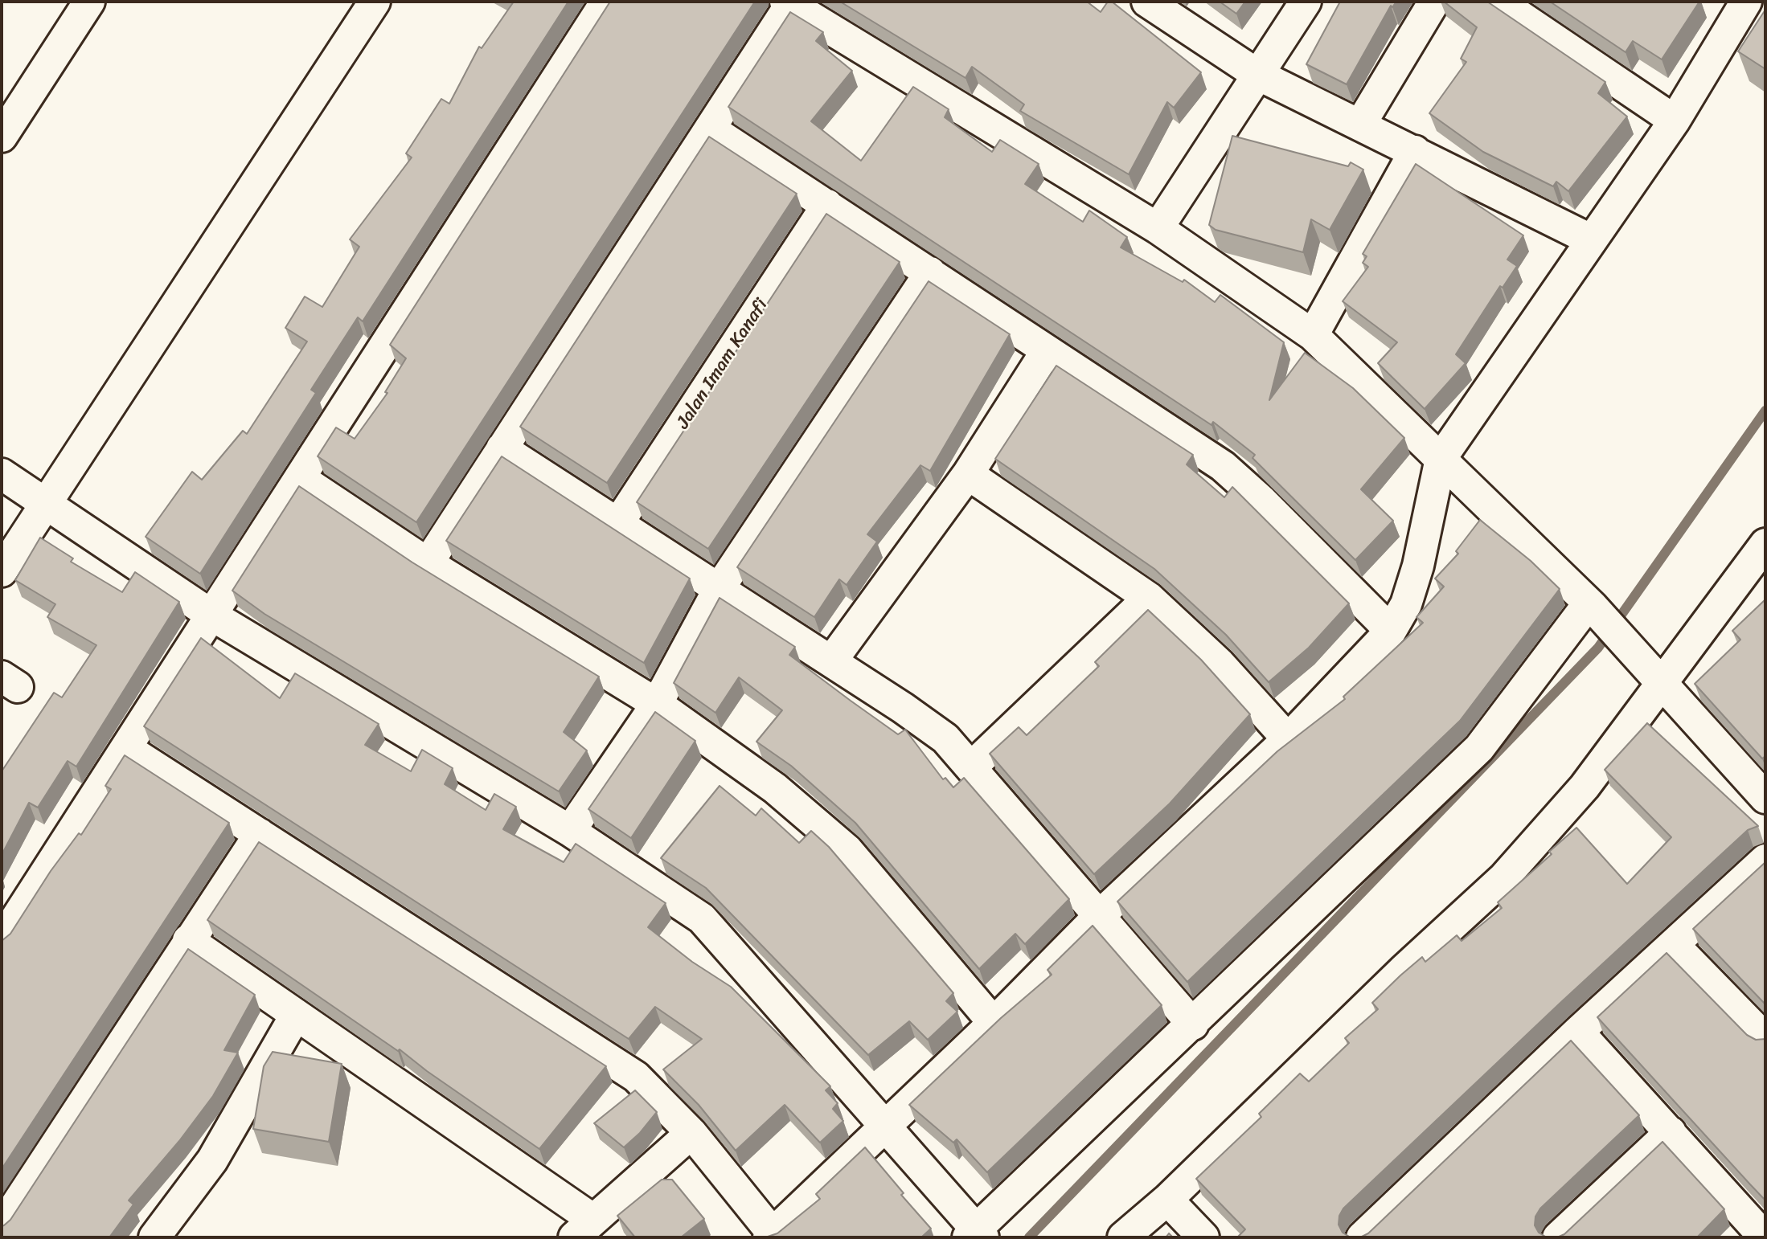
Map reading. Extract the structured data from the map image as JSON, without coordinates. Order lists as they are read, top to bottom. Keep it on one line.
{"streets":{"street":["Jalan Imam Kanafi"]}}
